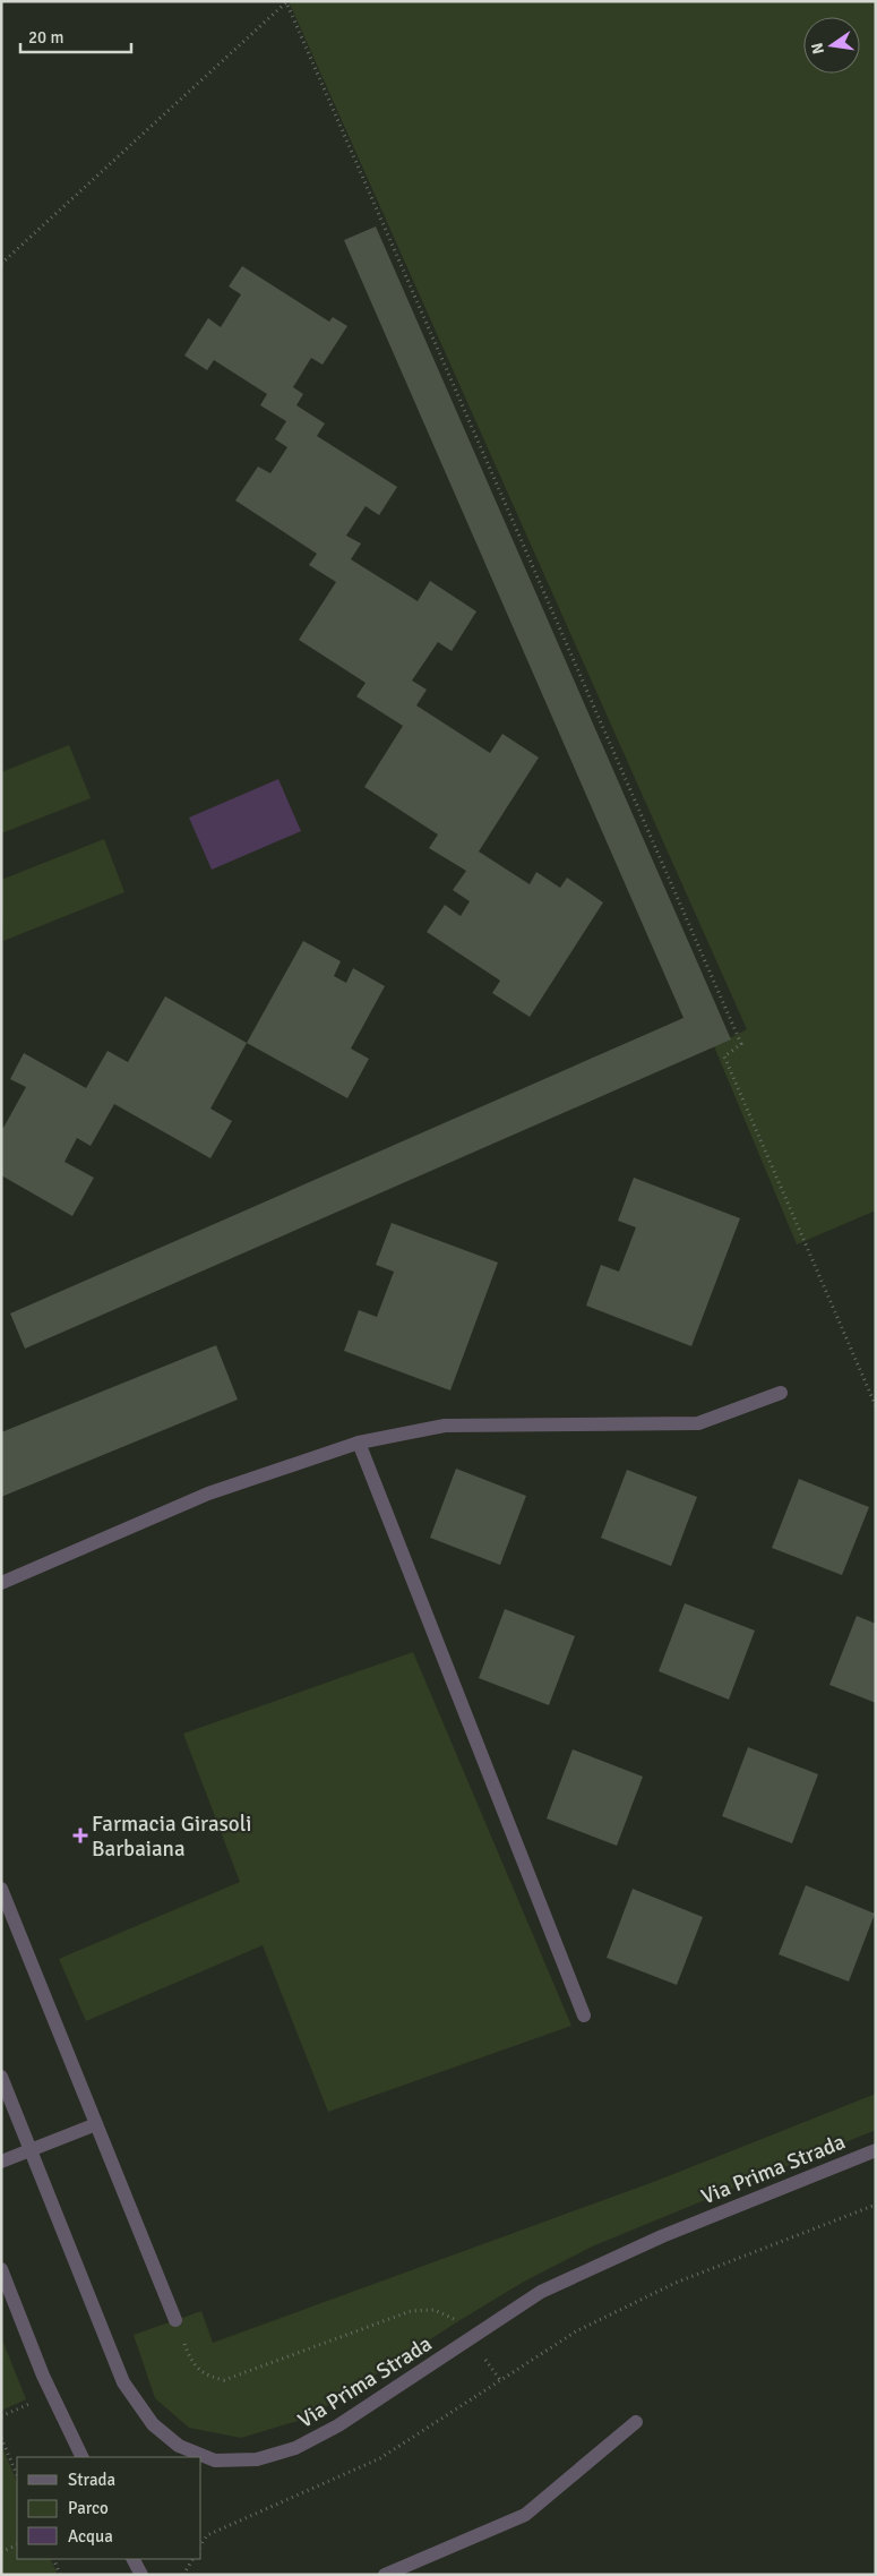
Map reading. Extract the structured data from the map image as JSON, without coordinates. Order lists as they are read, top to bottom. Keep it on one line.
{"streets":{"street":["Via Prima Strada"]},"places":{"health":["Farmacia Girasoli Barbaiana"]},"legend":["Strada","Parco","Acqua"],"scale_bar":"20 m","north":"left"}
